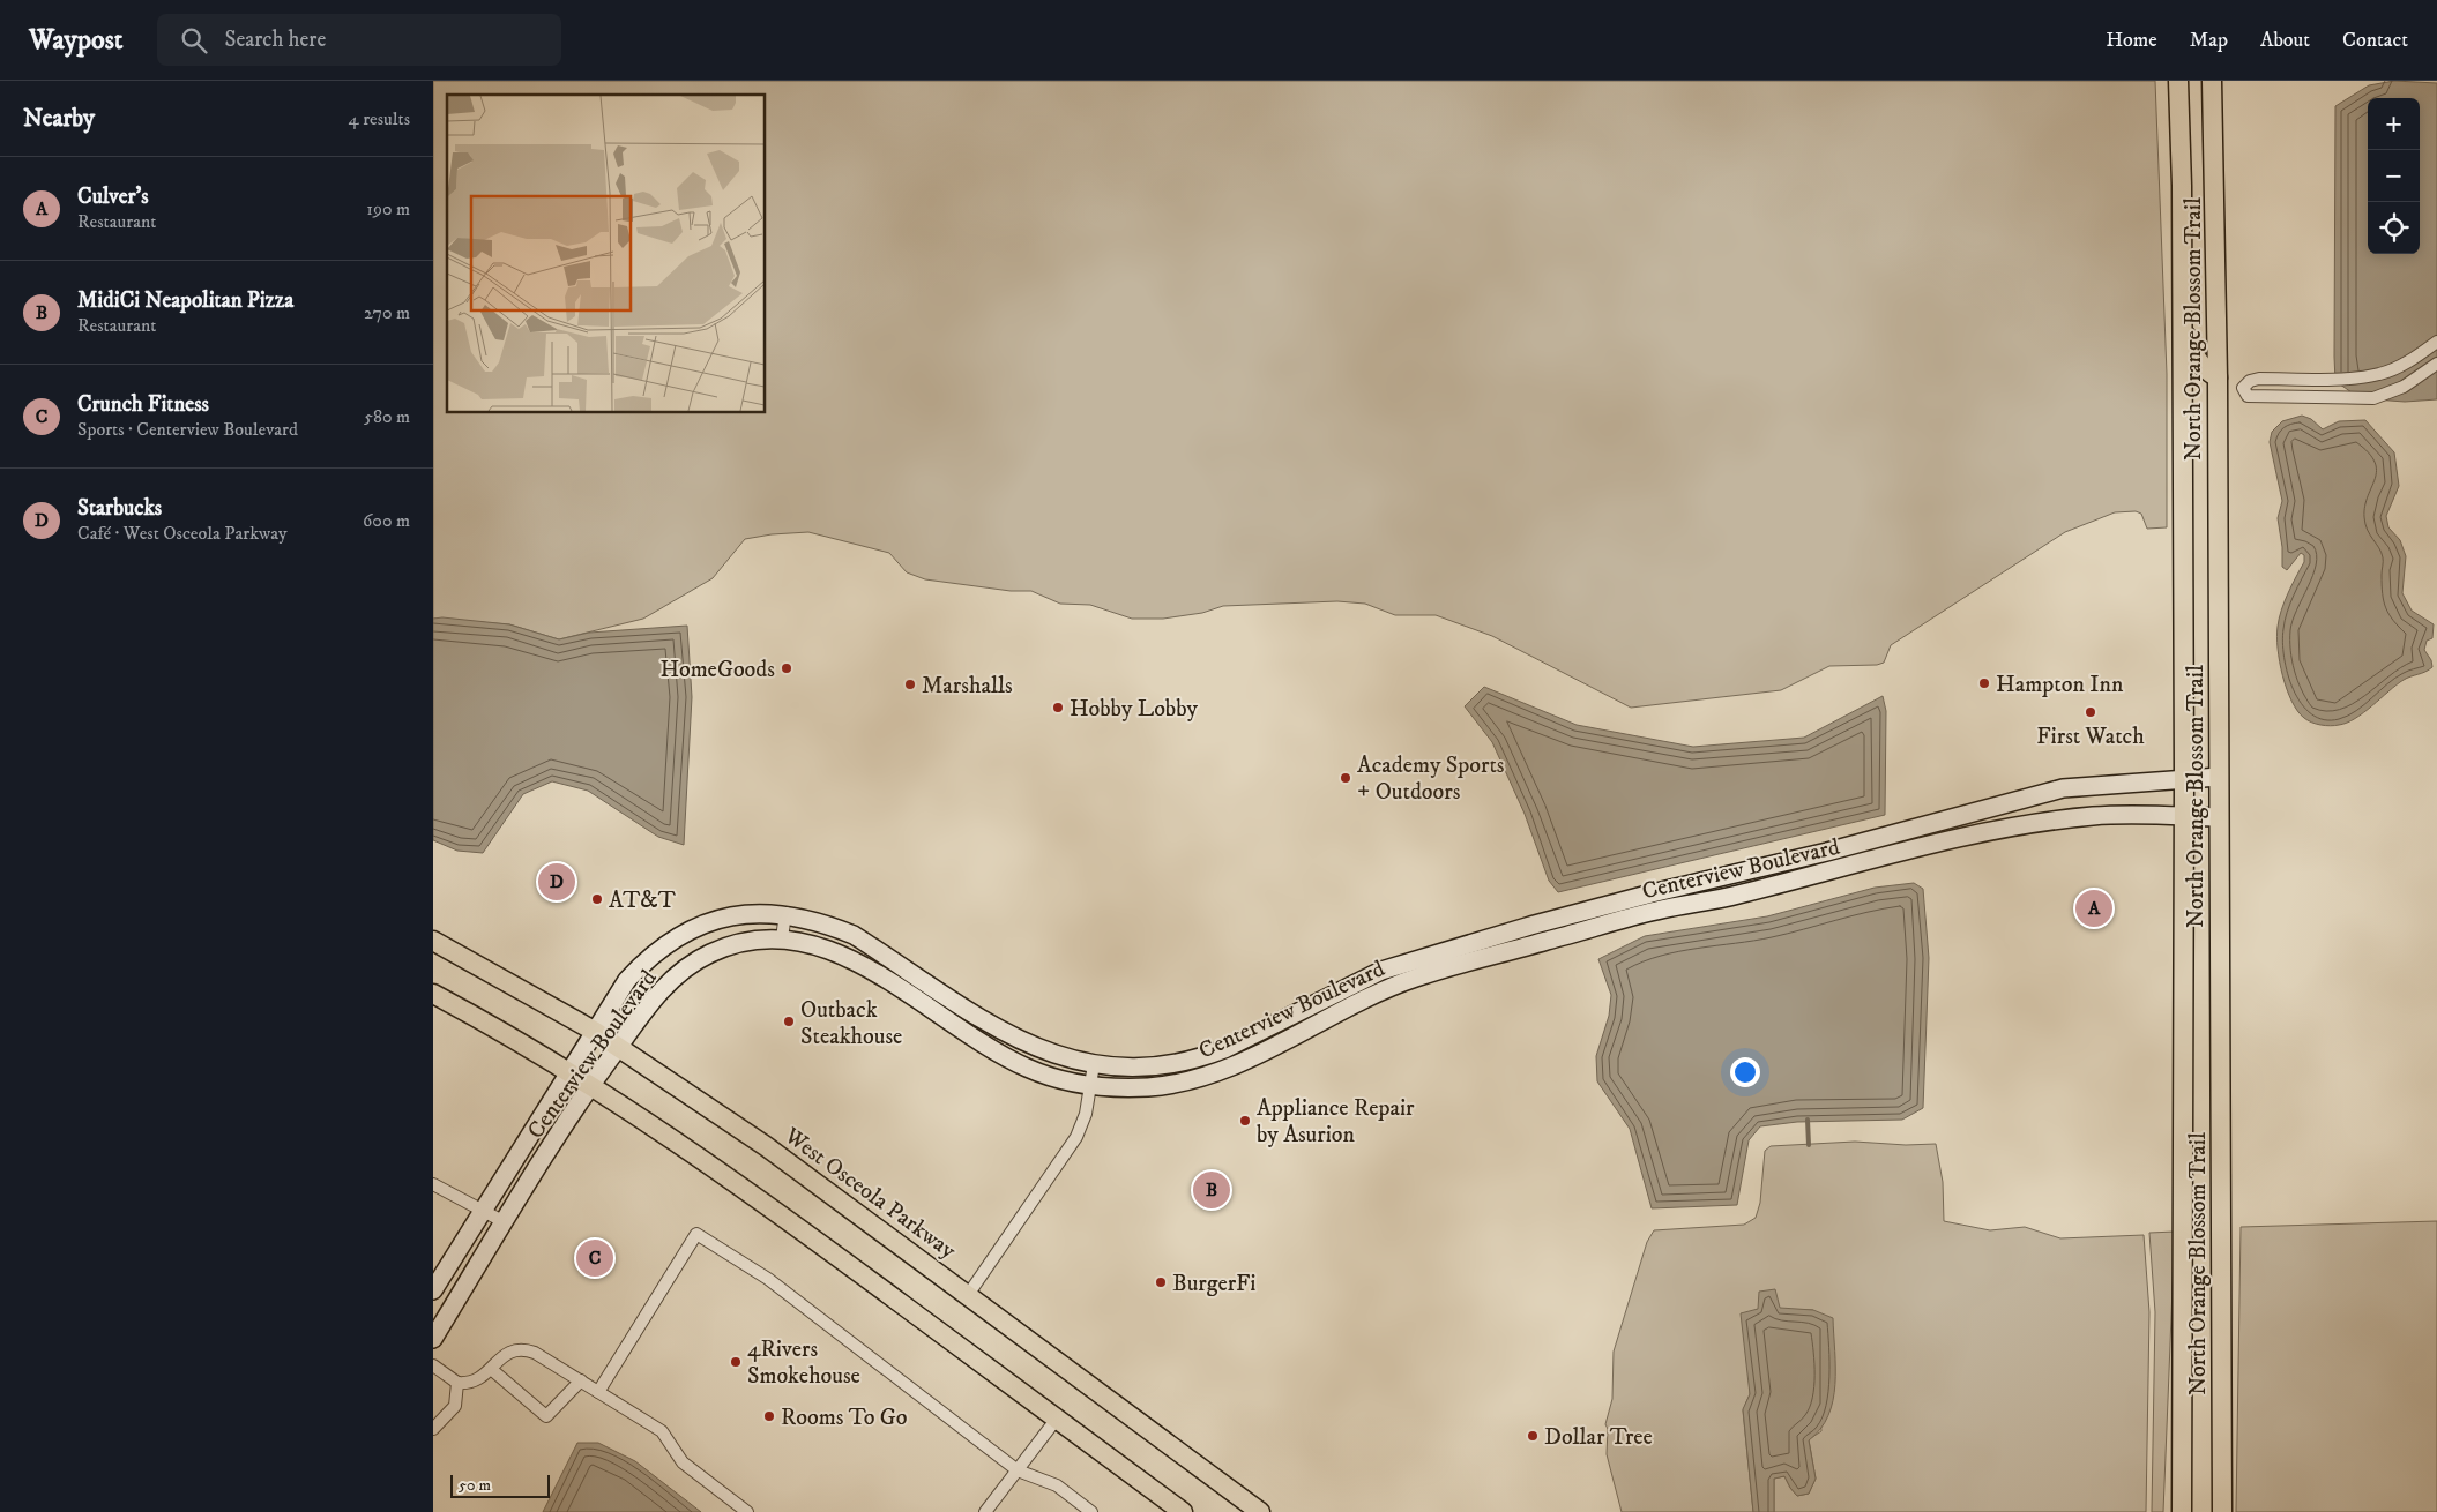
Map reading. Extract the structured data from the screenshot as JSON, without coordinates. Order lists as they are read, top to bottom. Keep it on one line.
{"streets":{"main road":["North Orange Blossom Trail","West Osceola Parkway"],"street":["Centerview Boulevard"]},"crossings":[["North Orange Blossom Trail","Centerview Boulevard"],["Centerview Boulevard","West Osceola Parkway"]],"places":["HomeGoods","Hampton Inn","Marshalls","Hobby Lobby","First Watch","Academy Sports + Outdoors","AT&T","Outback Steakhouse","Appliance Repair by Asurion","BurgerFi","4Rivers Smokehouse","Rooms To Go","Dollar Tree"],"scale_bar":"50 m","page":{"header":"Waypost","search":"Search here","nav":["Home","Map","About","Contact"],"heading":["Nearby","4 results"],"map_buttons":["+","−"],"list":[{"mark":"A","name":"Culver's","note":"Restaurant","value":"190 m"},{"mark":"B","name":"MidiCi Neapolitan Pizza","note":"Restaurant","value":"270 m"},{"mark":"C","name":"Crunch Fitness","note":"Sports · Centerview Boulevard","value":"580 m"},{"mark":"D","name":"Starbucks","note":"Café · West Osceola Parkway","value":"600 m"}],"pins":["D","A","B","C"],"scale":"50 m"}}
